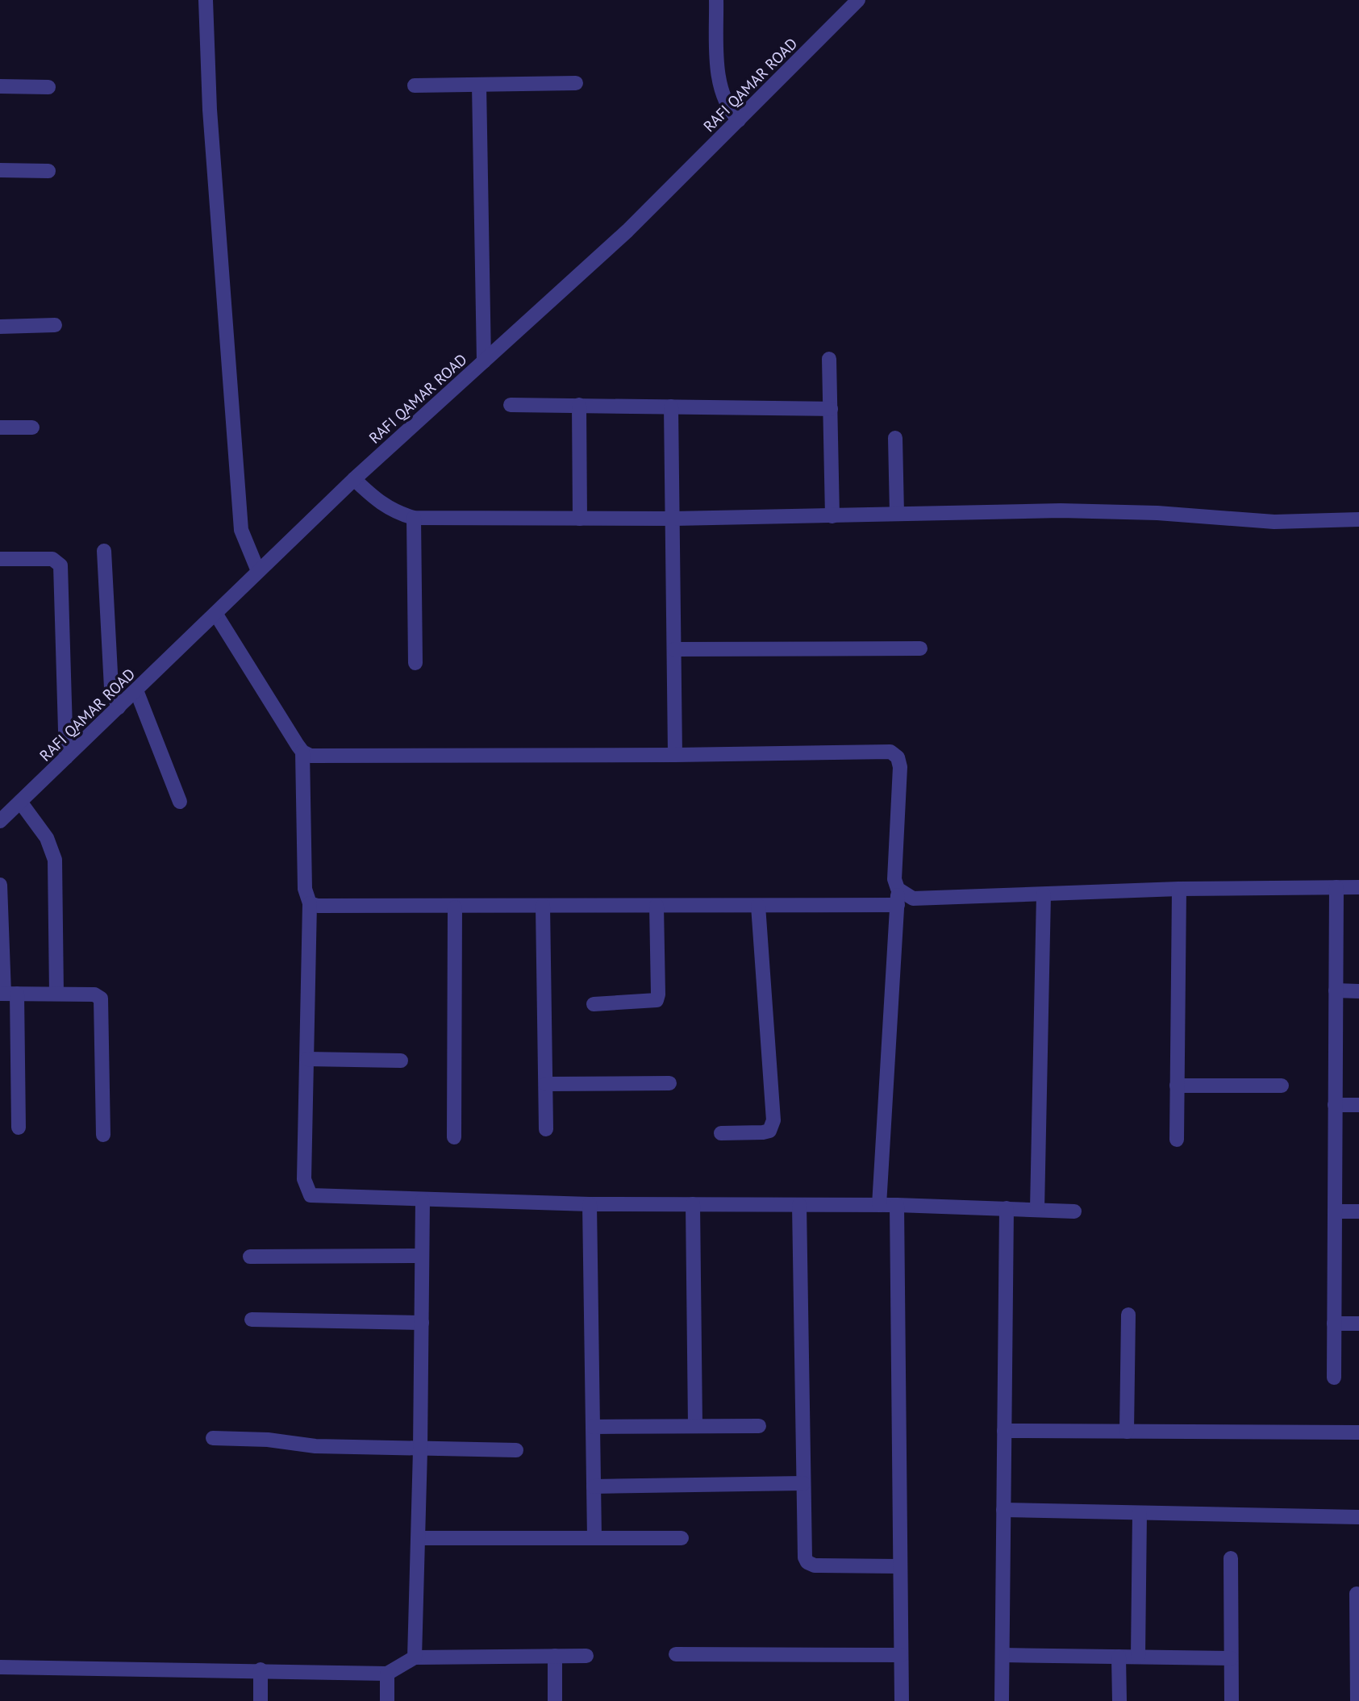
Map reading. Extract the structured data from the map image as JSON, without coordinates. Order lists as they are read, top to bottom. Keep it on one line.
{"streets":{"street":["RAFI QAMAR ROAD"]}}
